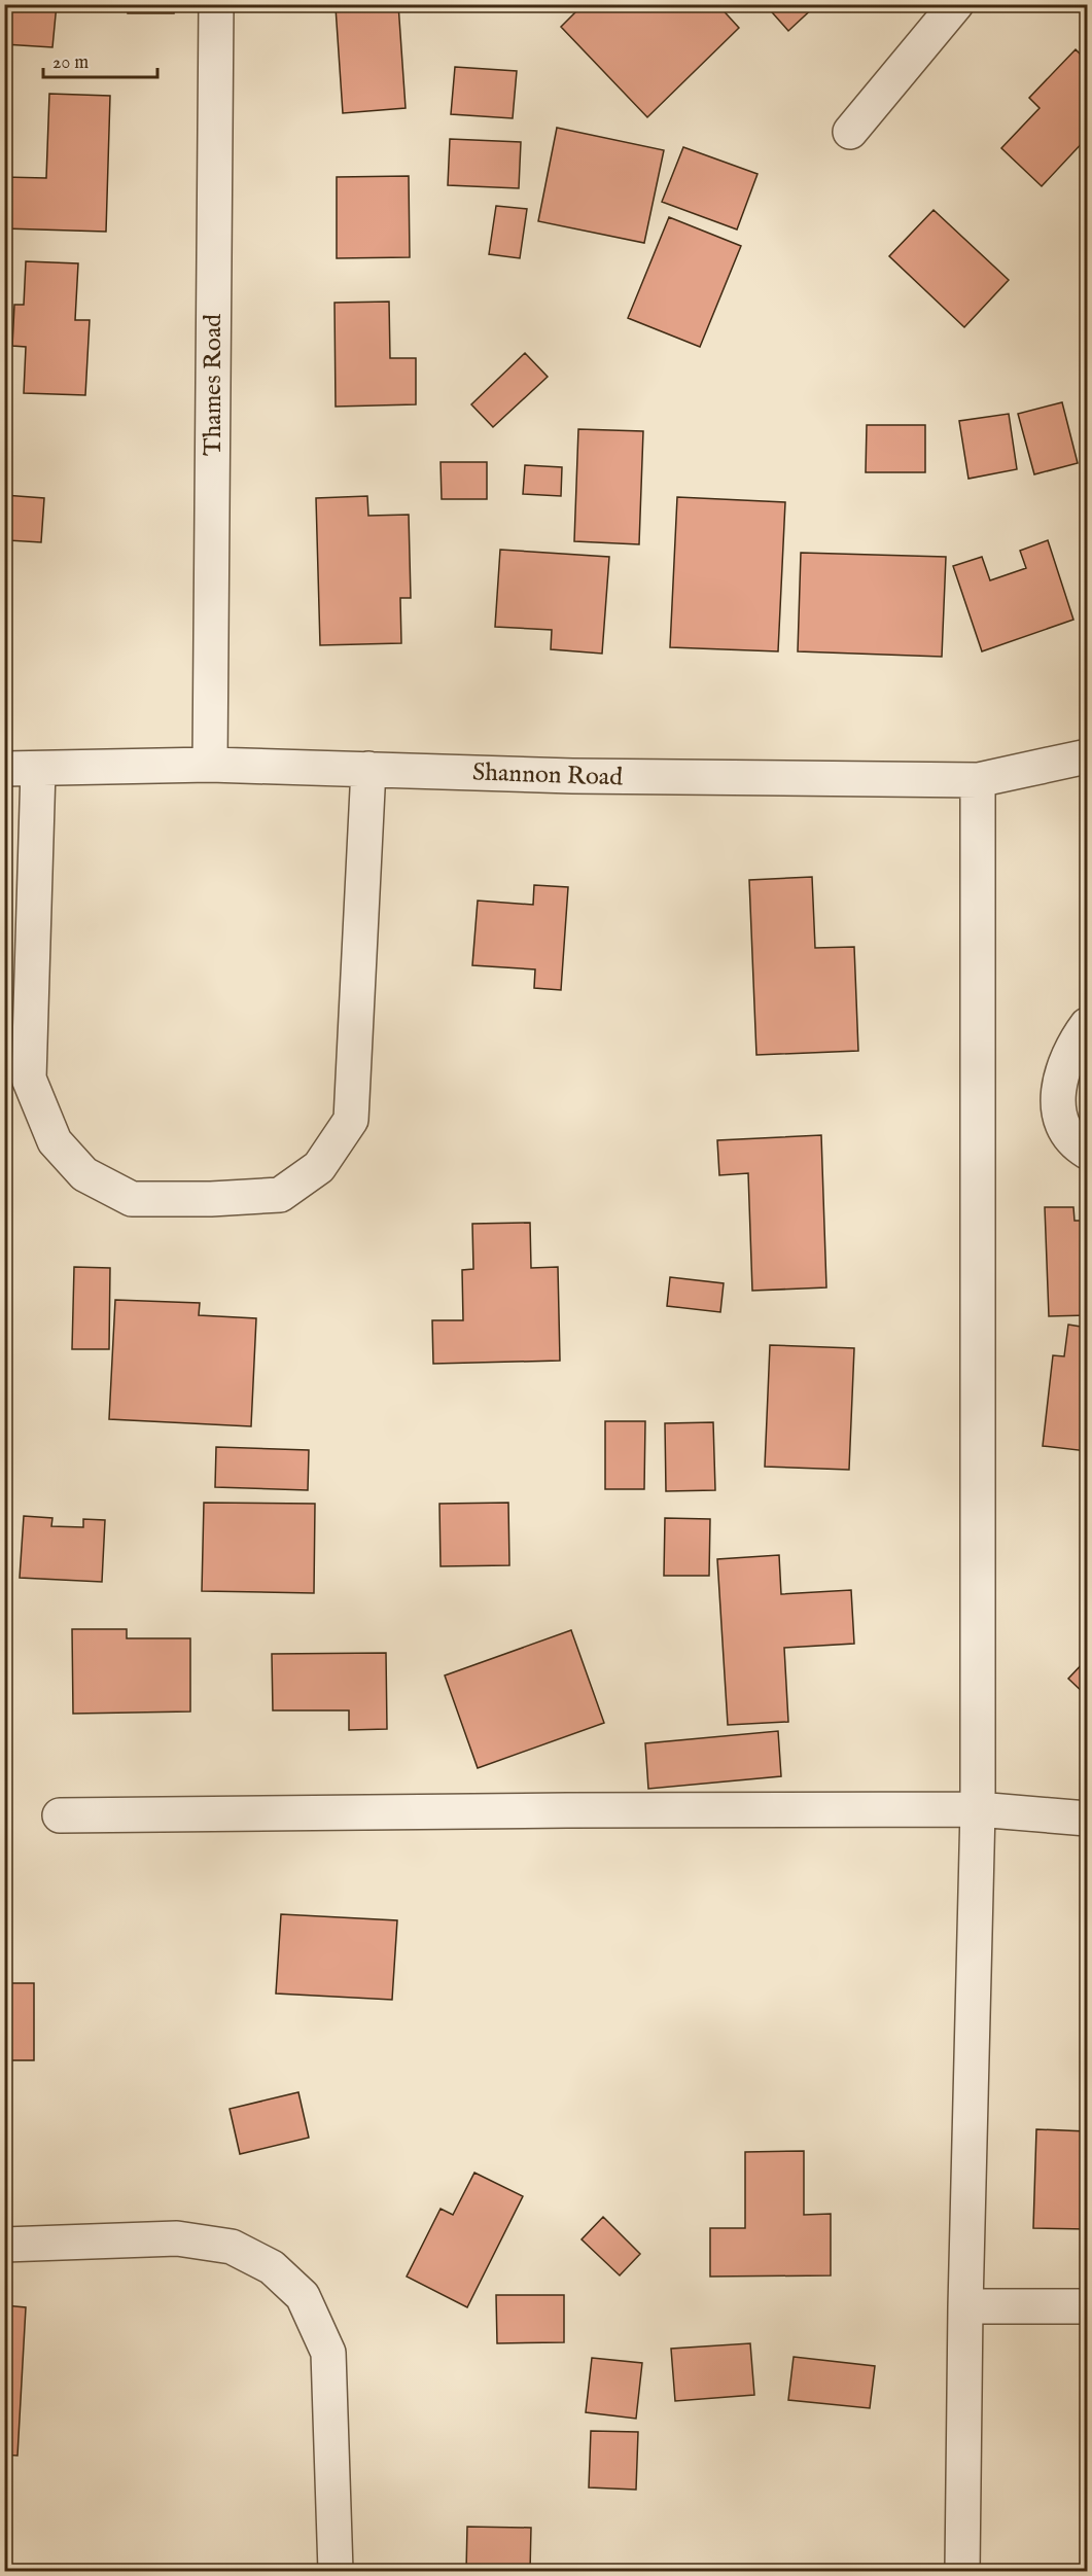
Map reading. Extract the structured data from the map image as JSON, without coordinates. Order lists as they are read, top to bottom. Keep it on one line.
{"streets":{"street":["Thames Road","Shannon Road"]},"crossings":[["Thames Road","Shannon Road"]],"scale_bar":"20 m"}
